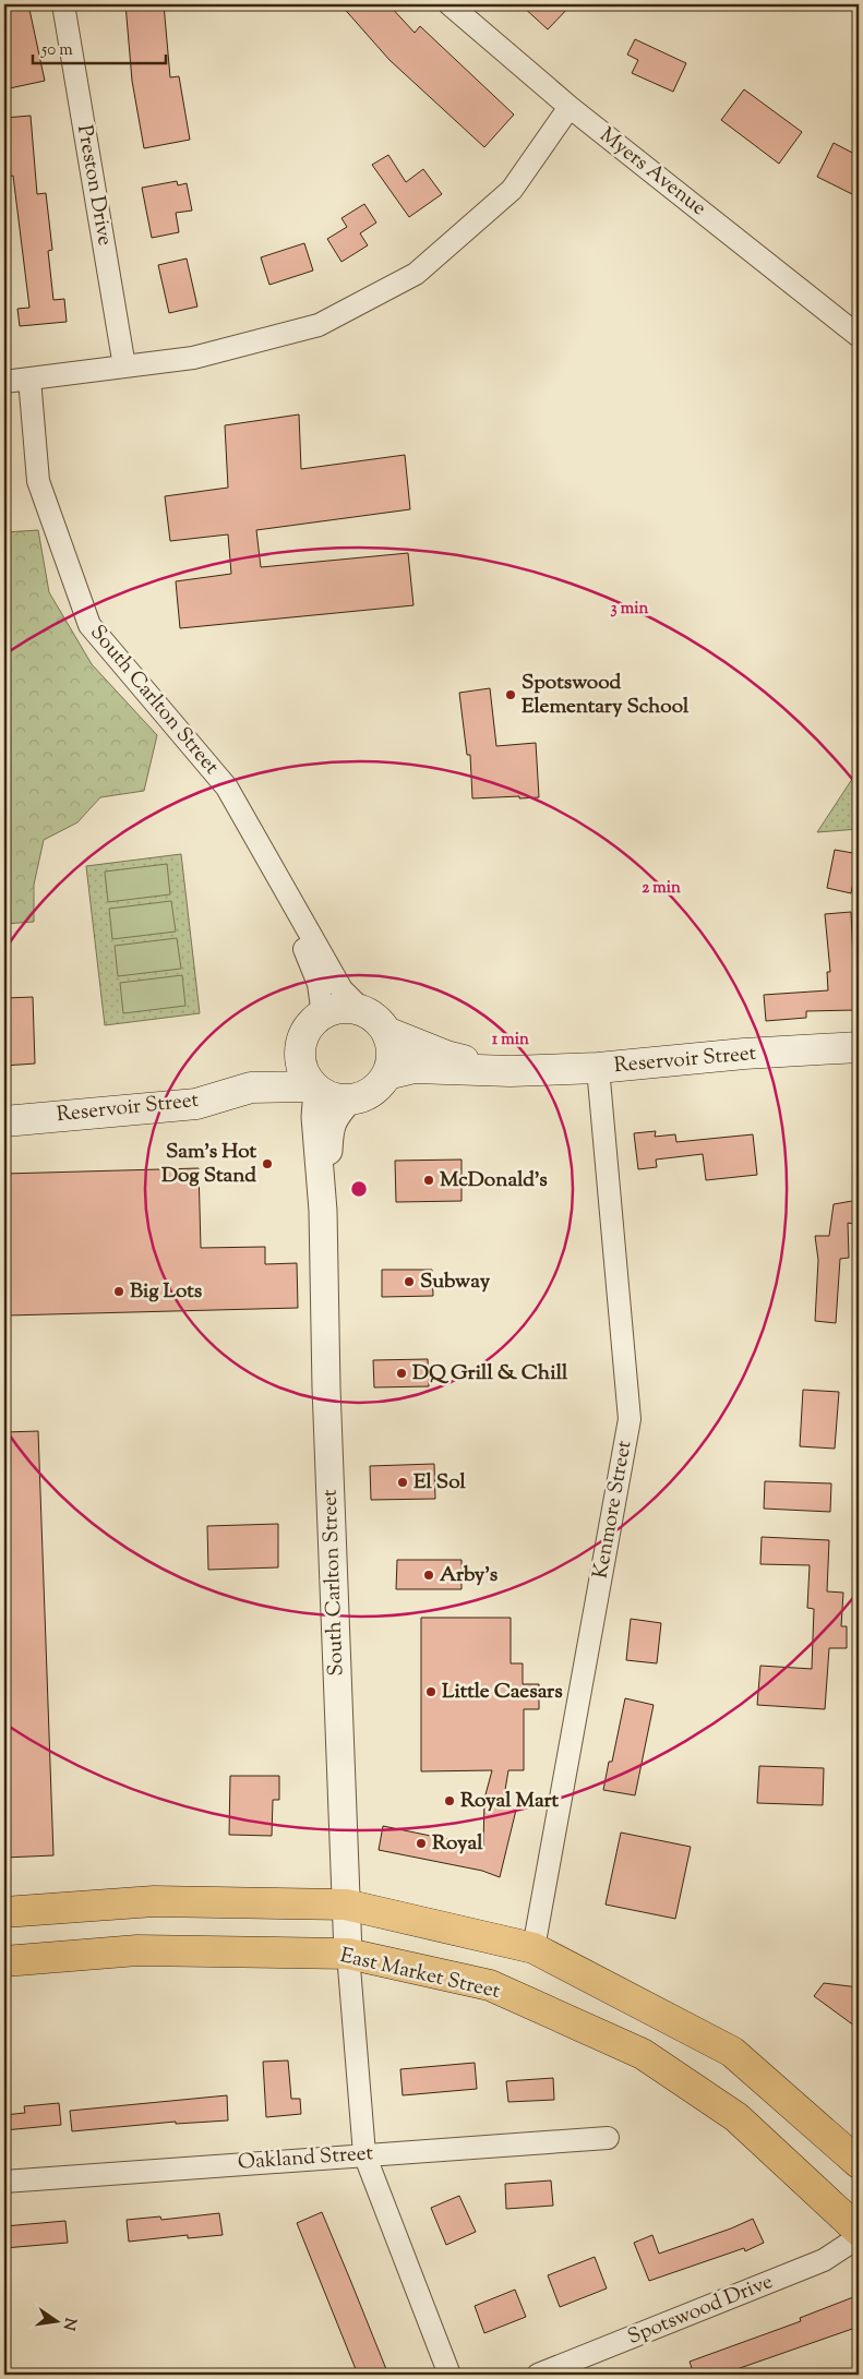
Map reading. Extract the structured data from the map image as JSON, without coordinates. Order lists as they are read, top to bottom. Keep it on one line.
{"streets":{"main road":["Reservoir Street","East Market Street"],"street":["Myers Avenue","Preston Drive","South Carlton Street","Kenmore Street","Oakland Street","Spotswood Drive"]},"crossings":[["South Carlton Street","Reservoir Street"],["South Carlton Street","East Market Street"],["Reservoir Street","Kenmore Street"]],"places":["Spotswood Elementary School","Sam's Hot Dog Stand","McDonald's","Subway","Big Lots","DQ Grill & Chill","El Sol","Arby's","Little Caesars","Royal Mart","Royal"],"scale_bar":"50 m","north":"right","rings":["3 min","2 min","1 min"]}
